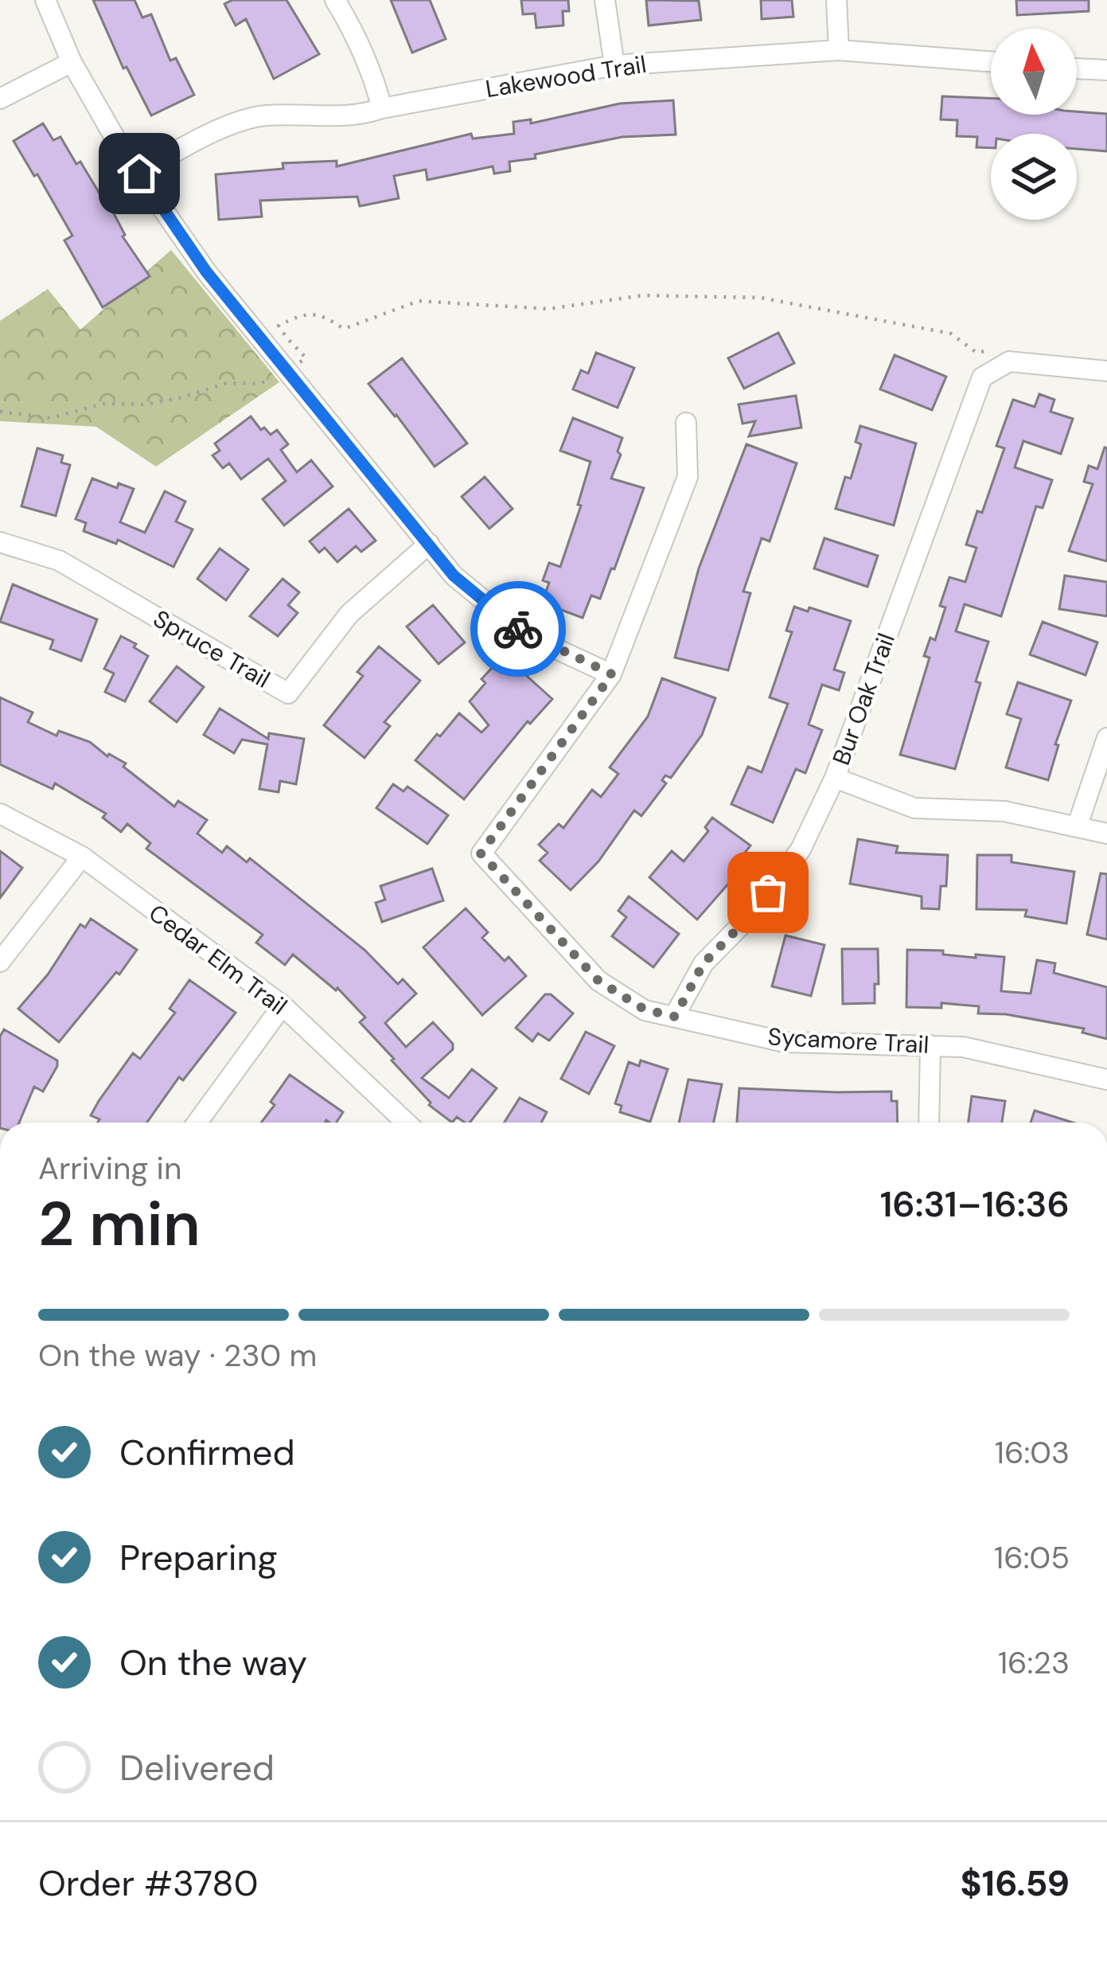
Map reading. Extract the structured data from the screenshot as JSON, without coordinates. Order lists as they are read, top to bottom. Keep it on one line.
{"streets":{"street":["Lakewood Trail","Spruce Trail","Bur Oak Trail","Cedar Elm Trail","Sycamore Trail"]},"crossings":[["Bur Oak Trail","Sycamore Trail"]],"north":"top","page":{"heading":["2 min","Arriving in","16:31–16:36"],"panel":["Order #3780","$16.59"],"bar":"On the way · 230 m","list":[["Confirmed","16:03"],["Preparing","16:05"],["On the way","16:23"],"Delivered"]}}
